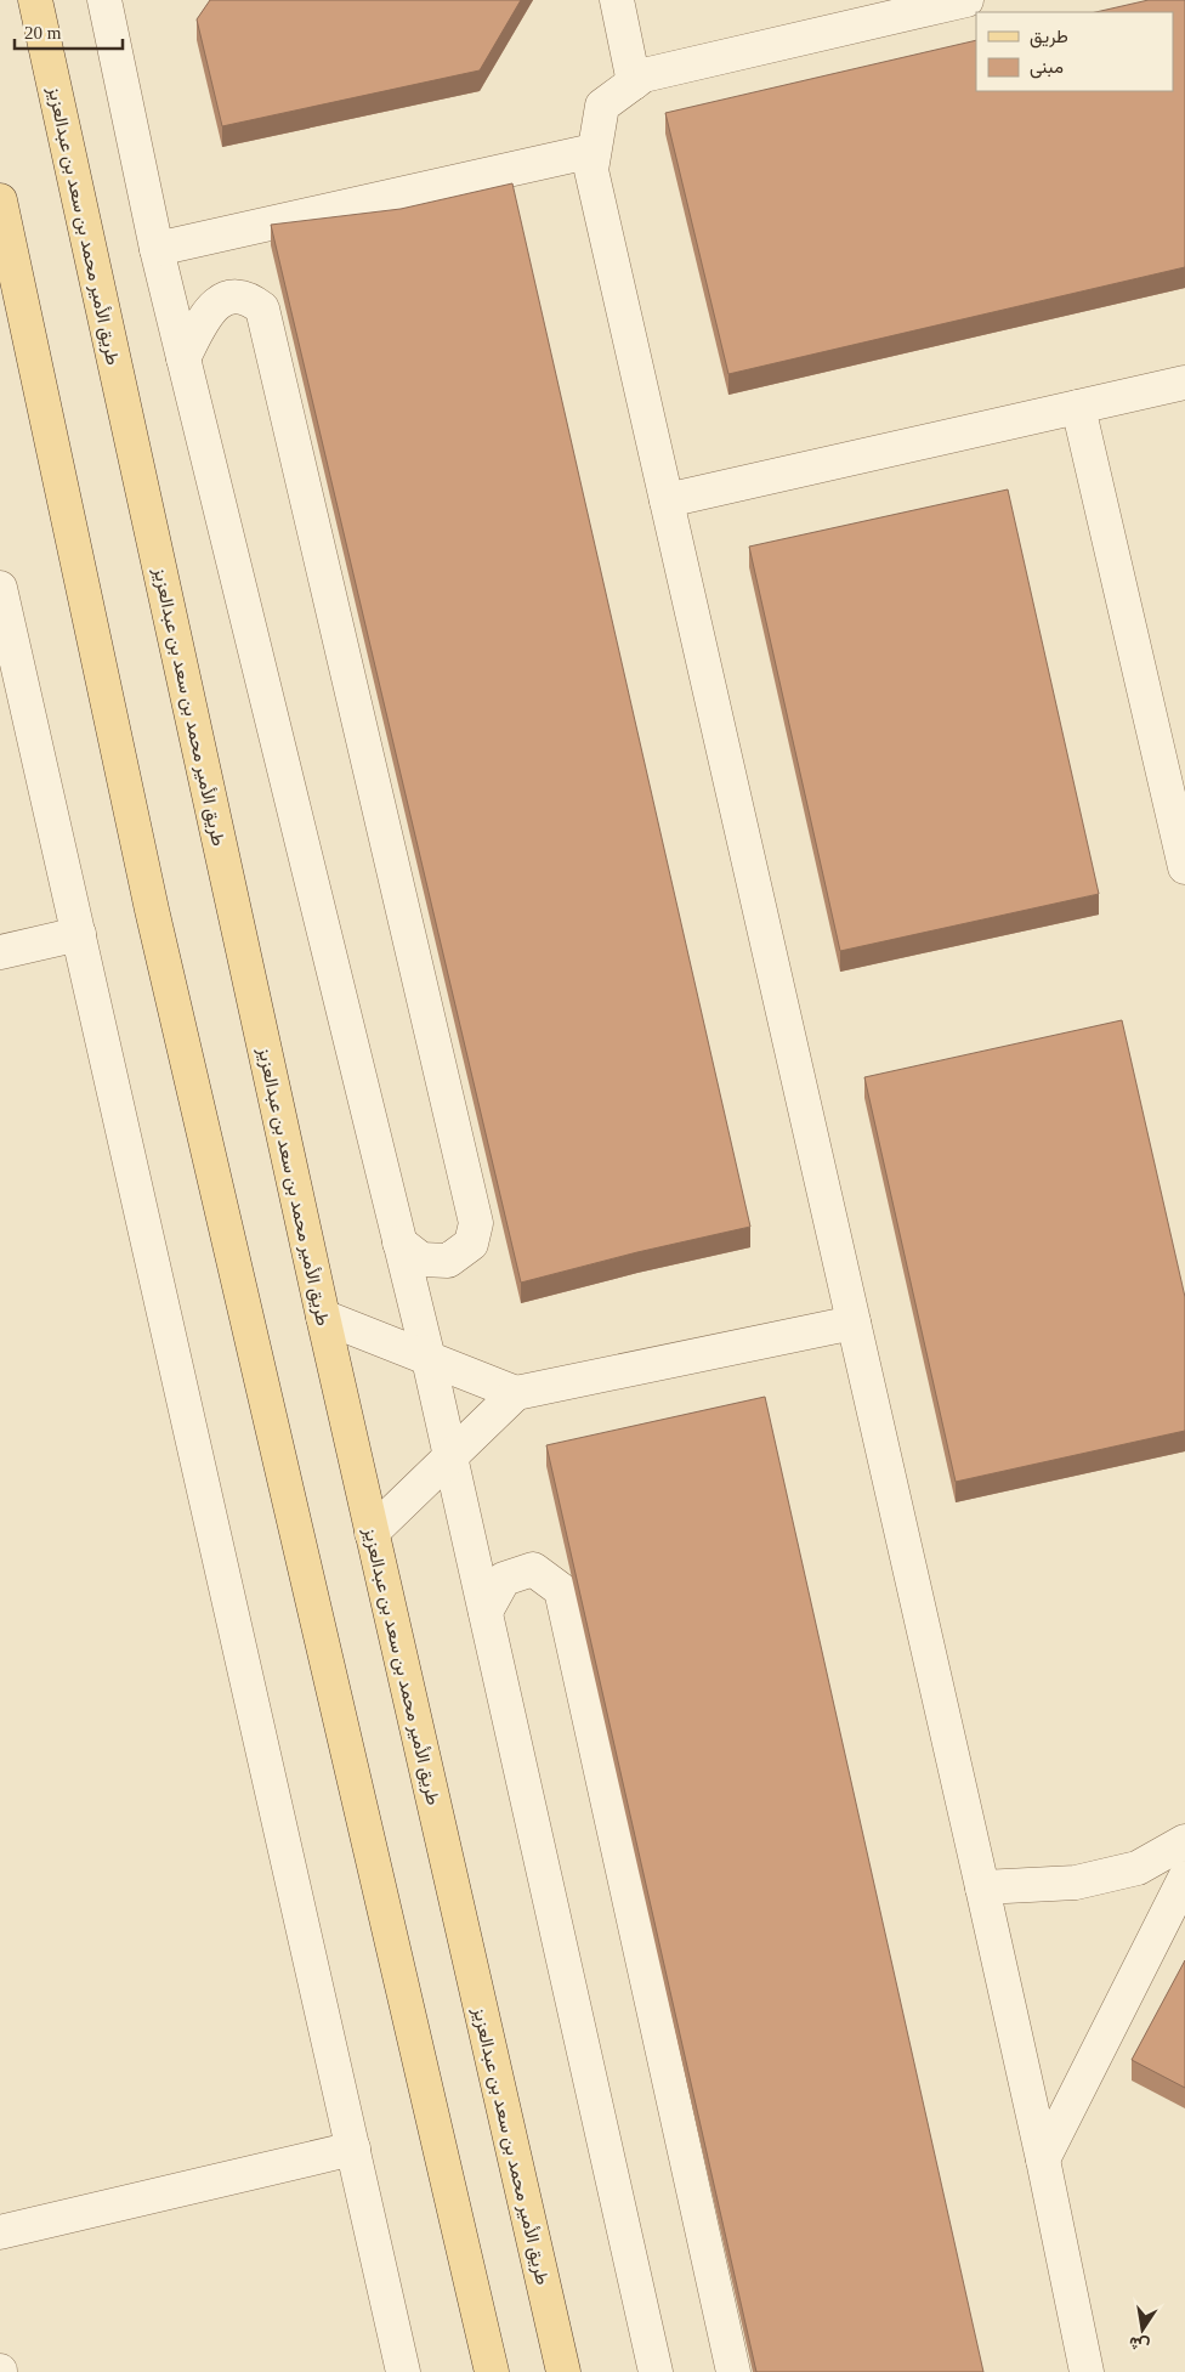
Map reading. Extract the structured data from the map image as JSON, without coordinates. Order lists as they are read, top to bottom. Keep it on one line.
{"streets":{"main road":["طريق الأمير محمد بن سعد بن عبدالعزيز"]},"legend":["طريق","مبنى"],"scale_bar":"20 m","north":"bottom"}
